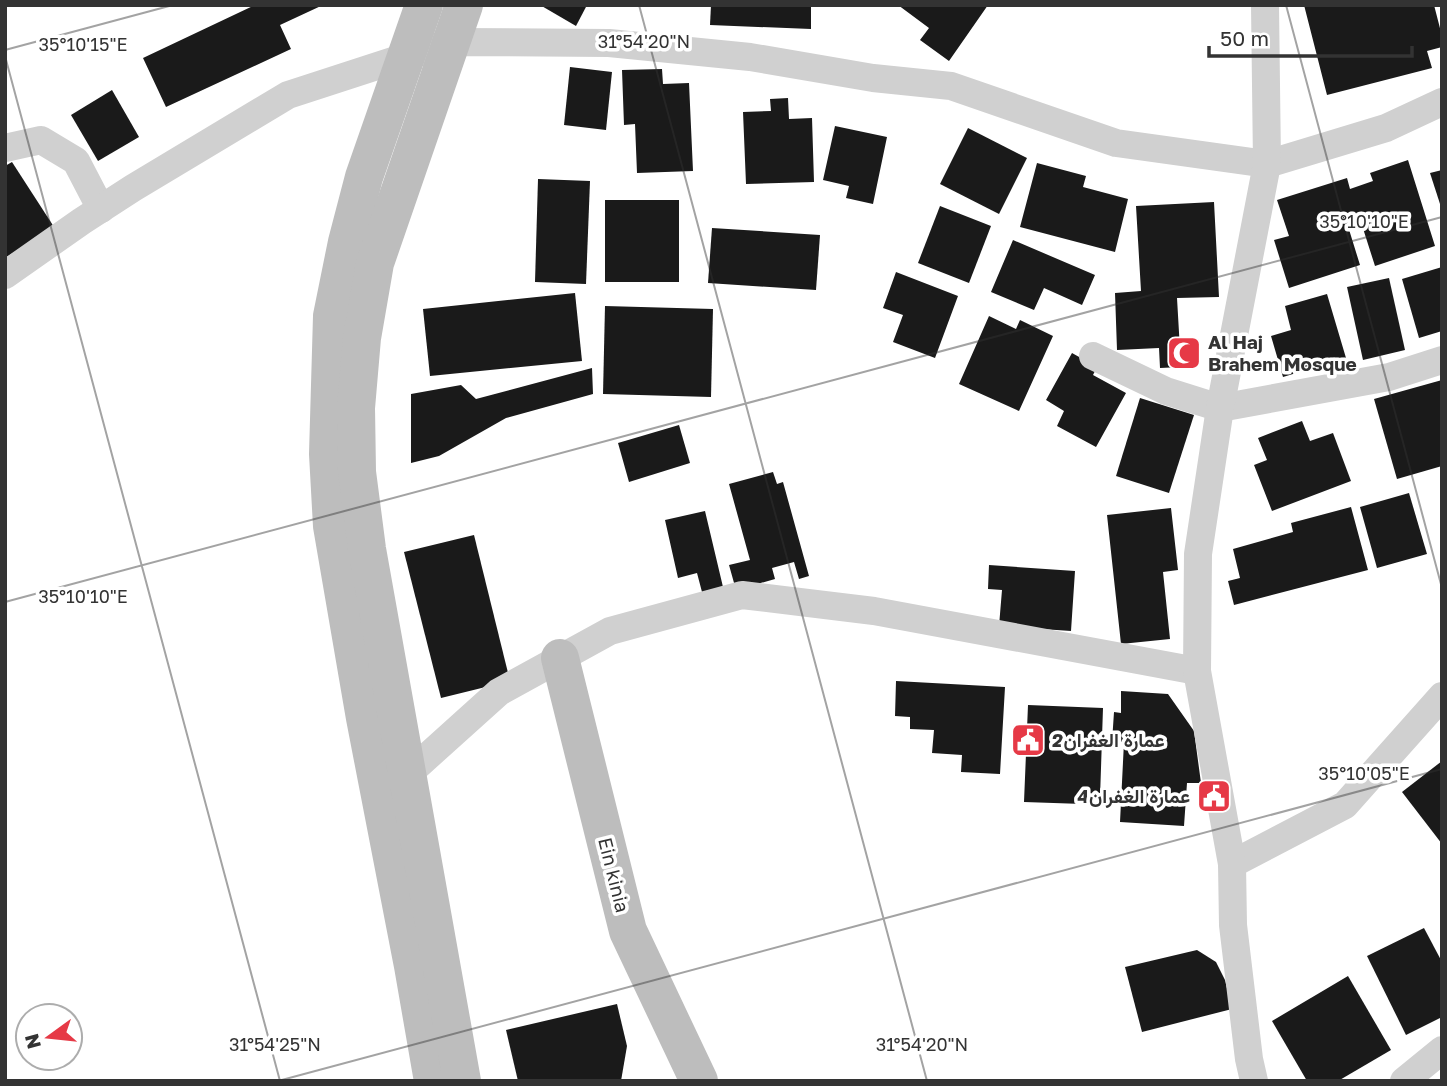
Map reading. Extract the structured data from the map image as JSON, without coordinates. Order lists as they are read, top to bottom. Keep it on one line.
{"streets":{"main road":["Ein kinia"]},"places":{"mosque":["Al Haj Brahem Mosque"],"public building":["عمارة الغفران2","عمارة الغفران4"]},"scale_bar":"50 m","north":"left","coordinates":["31°54'20\"N","35°10'15\"E","35°10'10\"E","35°10'05\"E","31°54'25\"N"]}
